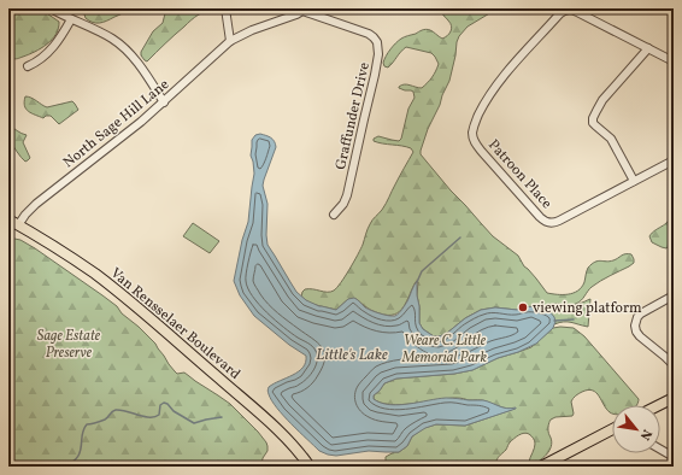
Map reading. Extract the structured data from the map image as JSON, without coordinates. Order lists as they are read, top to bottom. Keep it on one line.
{"streets":{"main road":["Van Rensselaer Boulevard"],"street":["Graffunder Drive","North Sage Hill Lane","Patroon Place"]},"crossings":[["Graffunder Drive","North Sage Hill Lane"],["North Sage Hill Lane","Van Rensselaer Boulevard"]],"water":["Little's Lake"],"parks":["Sage Estate Preserve","Weare C. Little Memorial Park"],"places":["viewing platform"],"north":"bottom right"}
